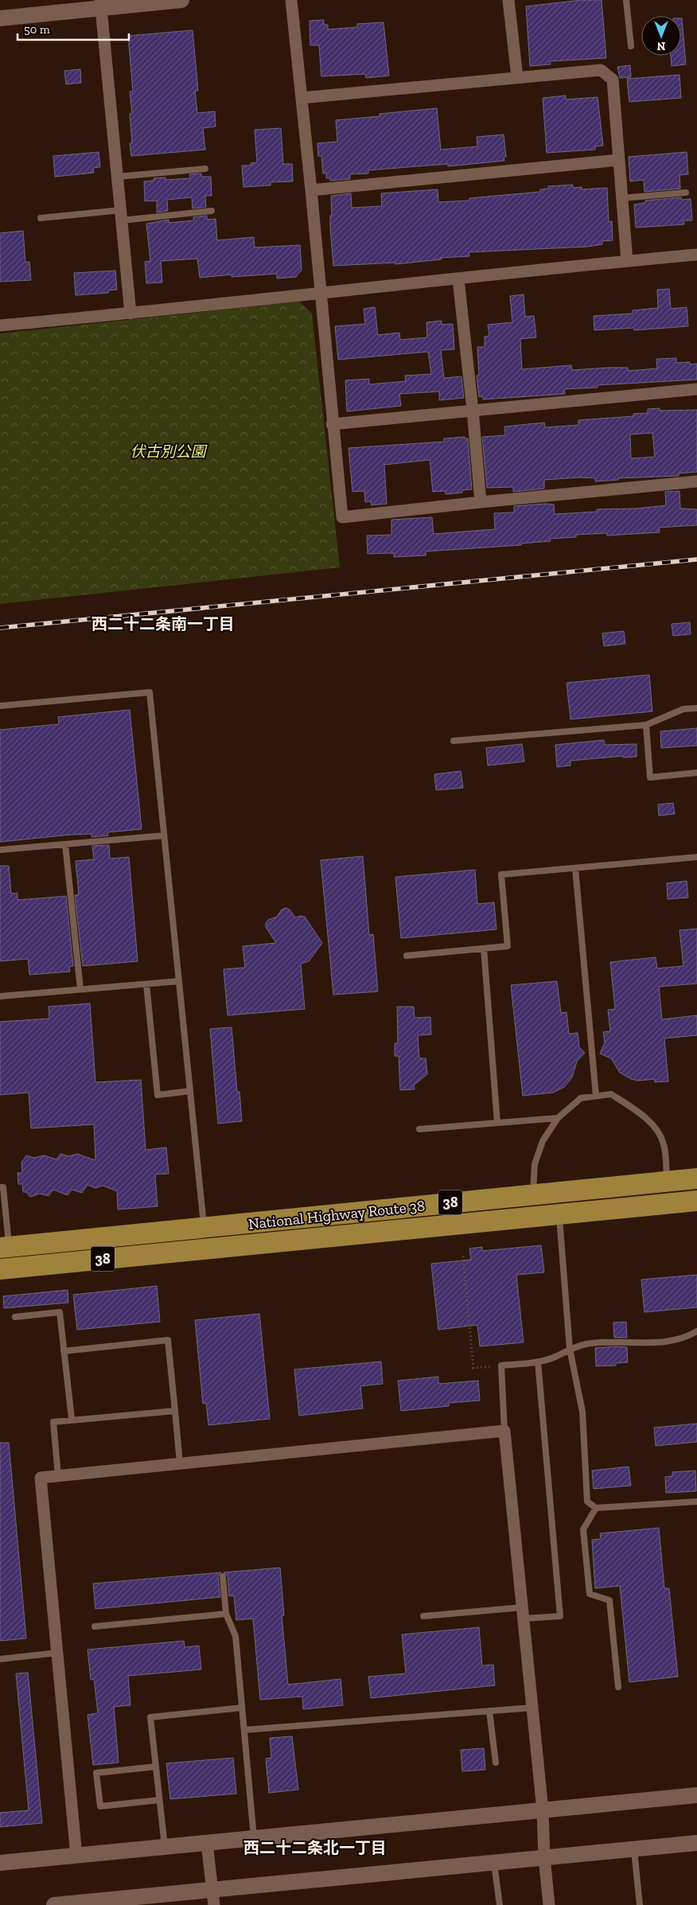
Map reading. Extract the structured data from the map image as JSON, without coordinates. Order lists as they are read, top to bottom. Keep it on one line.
{"streets":{"highway":["38","National Highway Route 38"]},"districts":["西二十二条南一丁目","西二十二条北一丁目"],"parks":["伏古別公園"],"scale_bar":"50 m","north":"bottom"}
